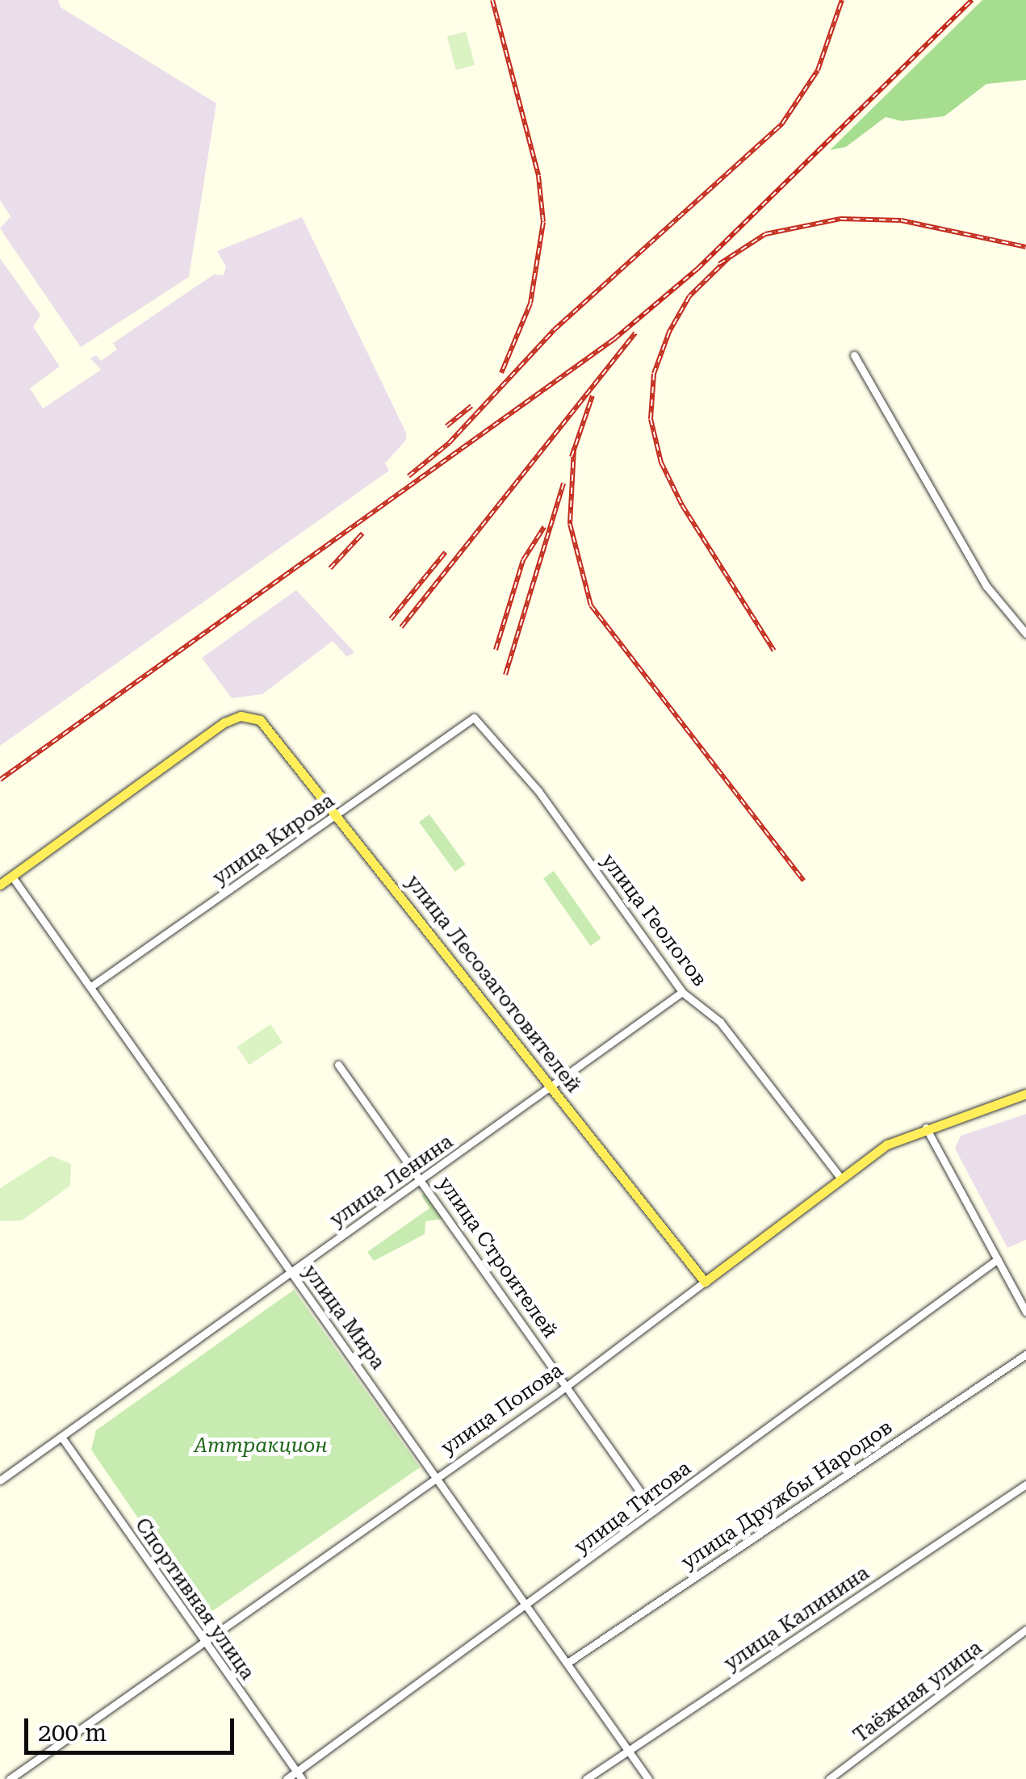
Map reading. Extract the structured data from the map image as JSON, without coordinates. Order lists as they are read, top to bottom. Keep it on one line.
{"streets":{"main road":["улица Лесозаготовителей","улица Попова"],"street":["улица Кирова","улица Геологов","улица Ленина","улица Строителей","улица Мира","улица Дружбы Народов","улица Титова","Спортивная улица","улица Калинина","Таёжная улица"]},"crossings":[["улица Кирова","улица Геологов"],["улица Кирова","улица Лесозаготовителей"],["улица Кирова","улица Мира"],["улица Геологов","улица Ленина"],["улица Геологов","улица Попова"],["улица Лесозаготовителей","улица Ленина"],["улица Лесозаготовителей","улица Мира"],["улица Лесозаготовителей","улица Попова"],["улица Ленина","улица Строителей"],["улица Ленина","улица Мира"],["улица Ленина","Спортивная улица"],["улица Строителей","улица Попова"],["улица Строителей","улица Титова"],["улица Мира","улица Попова"],["улица Мира","улица Дружбы Народов"],["улица Мира","улица Титова"],["улица Мира","улица Калинина"],["улица Попова","Спортивная улица"],["улица Титова","Спортивная улица"]],"parks":["Аттракцион"],"scale_bar":"200 m"}
